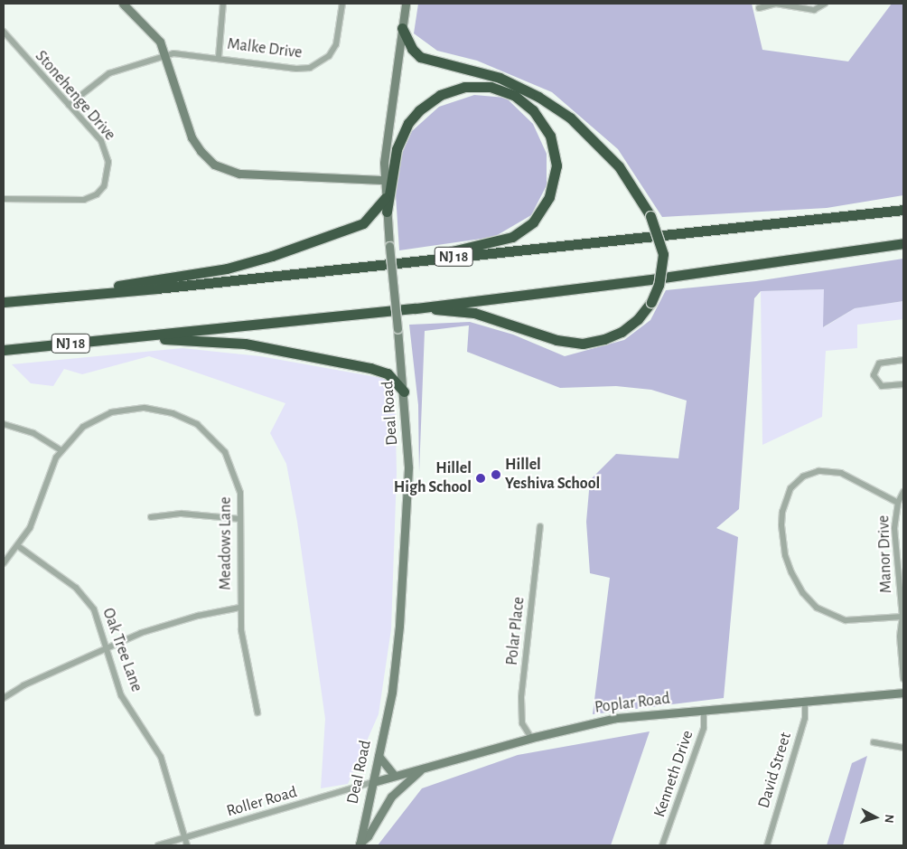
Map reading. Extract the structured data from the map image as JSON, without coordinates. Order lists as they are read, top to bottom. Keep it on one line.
{"streets":{"highway":["NJ 18"],"street":["Malke Drive","Stonehenge Drive","Deal Road","Meadows Lane","Manor Drive","Polar Place","Oak Tree Lane","Poplar Road","David Street","Kenneth Drive","Roller Road"]},"crossings":[["Malke Drive","Stonehenge Drive"],["Deal Road","Poplar Road"],["Deal Road","Roller Road"],["Meadows Lane","Oak Tree Lane"],["Polar Place","Poplar Road"],["Oak Tree Lane","Roller Road"],["Poplar Road","David Street"],["Poplar Road","Kenneth Drive"],["Poplar Road","Roller Road"]],"places":["Hillel Yeshiva School","Hillel High School"],"north":"right"}
